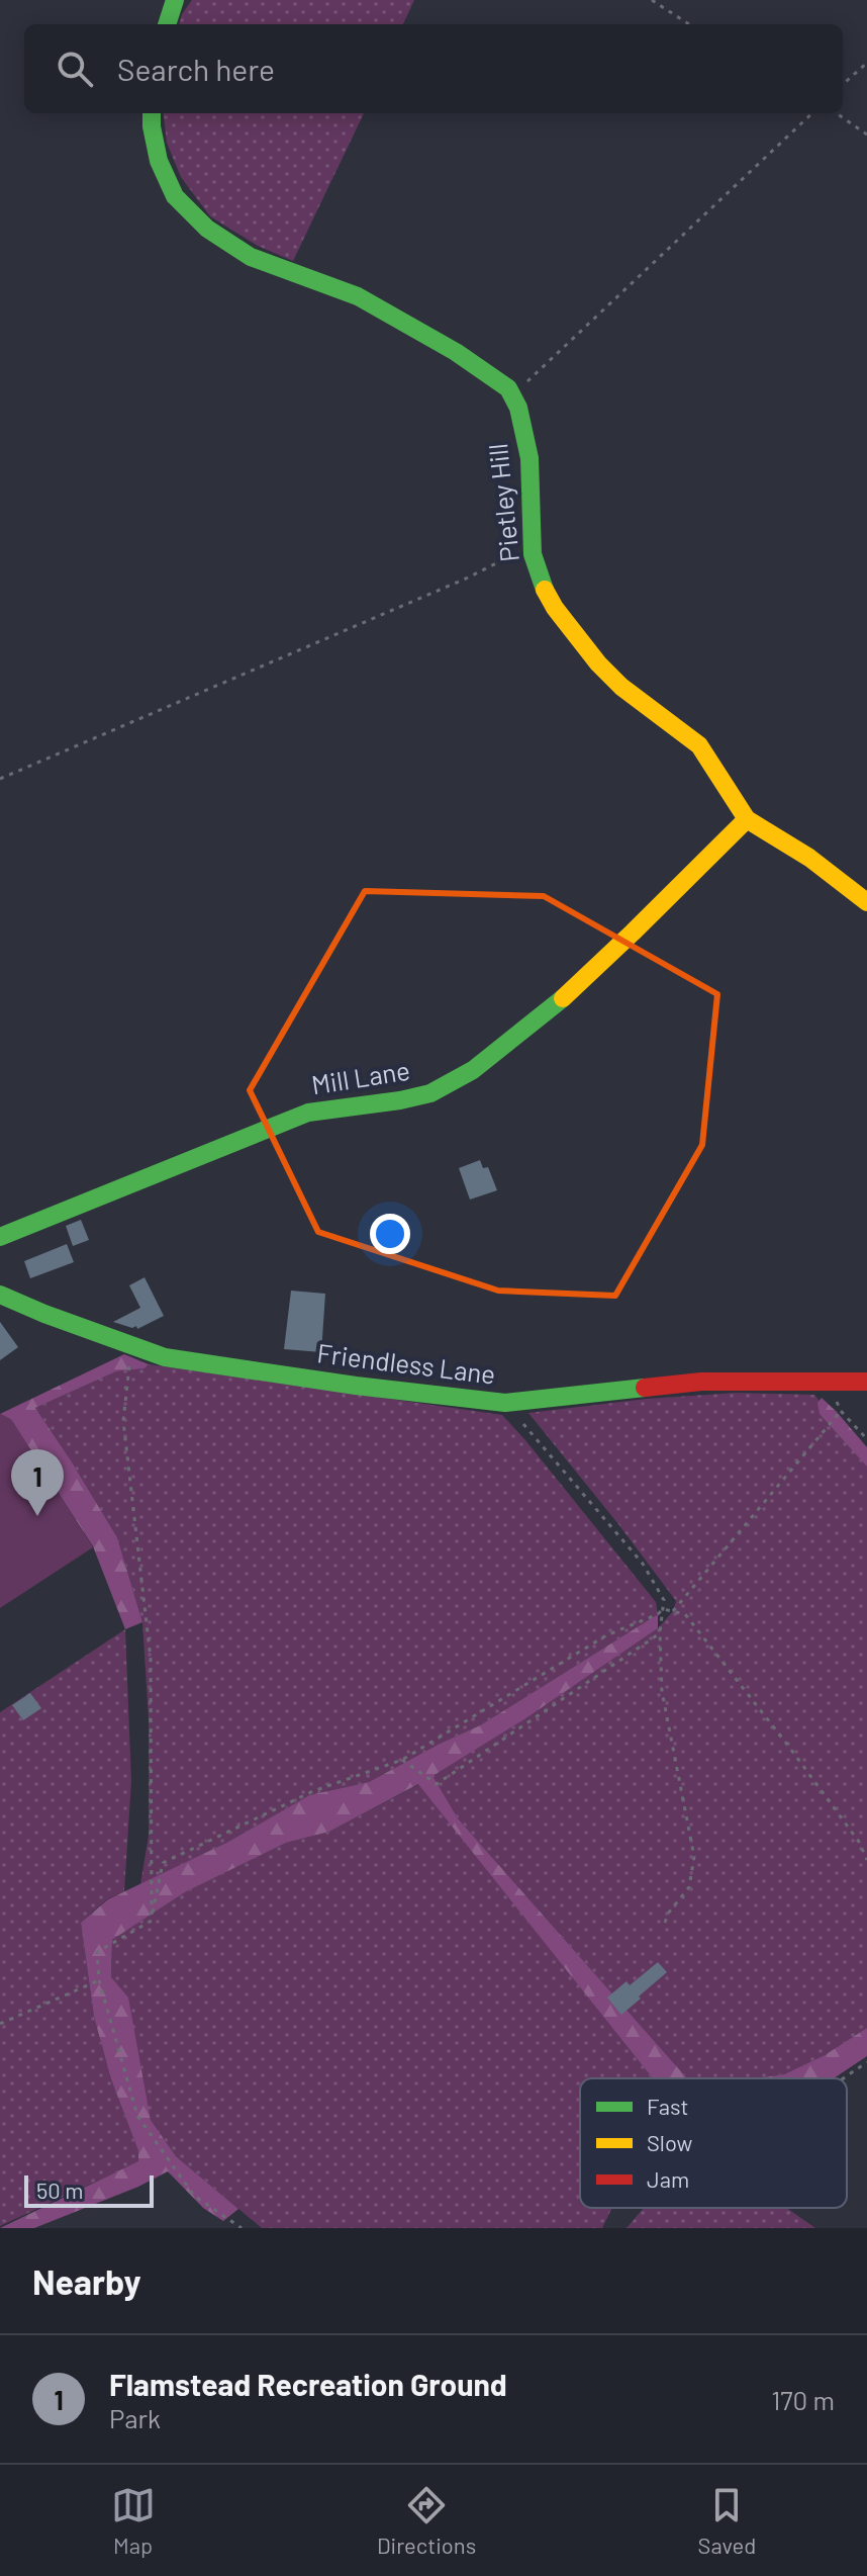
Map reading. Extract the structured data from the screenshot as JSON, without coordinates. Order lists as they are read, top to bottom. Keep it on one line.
{"streets":{"street":["Pietley Hill","Mill Lane","Friendless Lane"]},"crossings":[["Pietley Hill","Mill Lane"]],"legend":["Fast","Slow","Jam"],"scale_bar":"50 m","page":{"search":"Search here","pins":"1","scale":"50 m","heading":"Nearby","list":[{"mark":"1","name":"Flamstead Recreation Ground","note":"Park","value":"170 m"}],"nav":["Map","Directions","Saved"]}}
